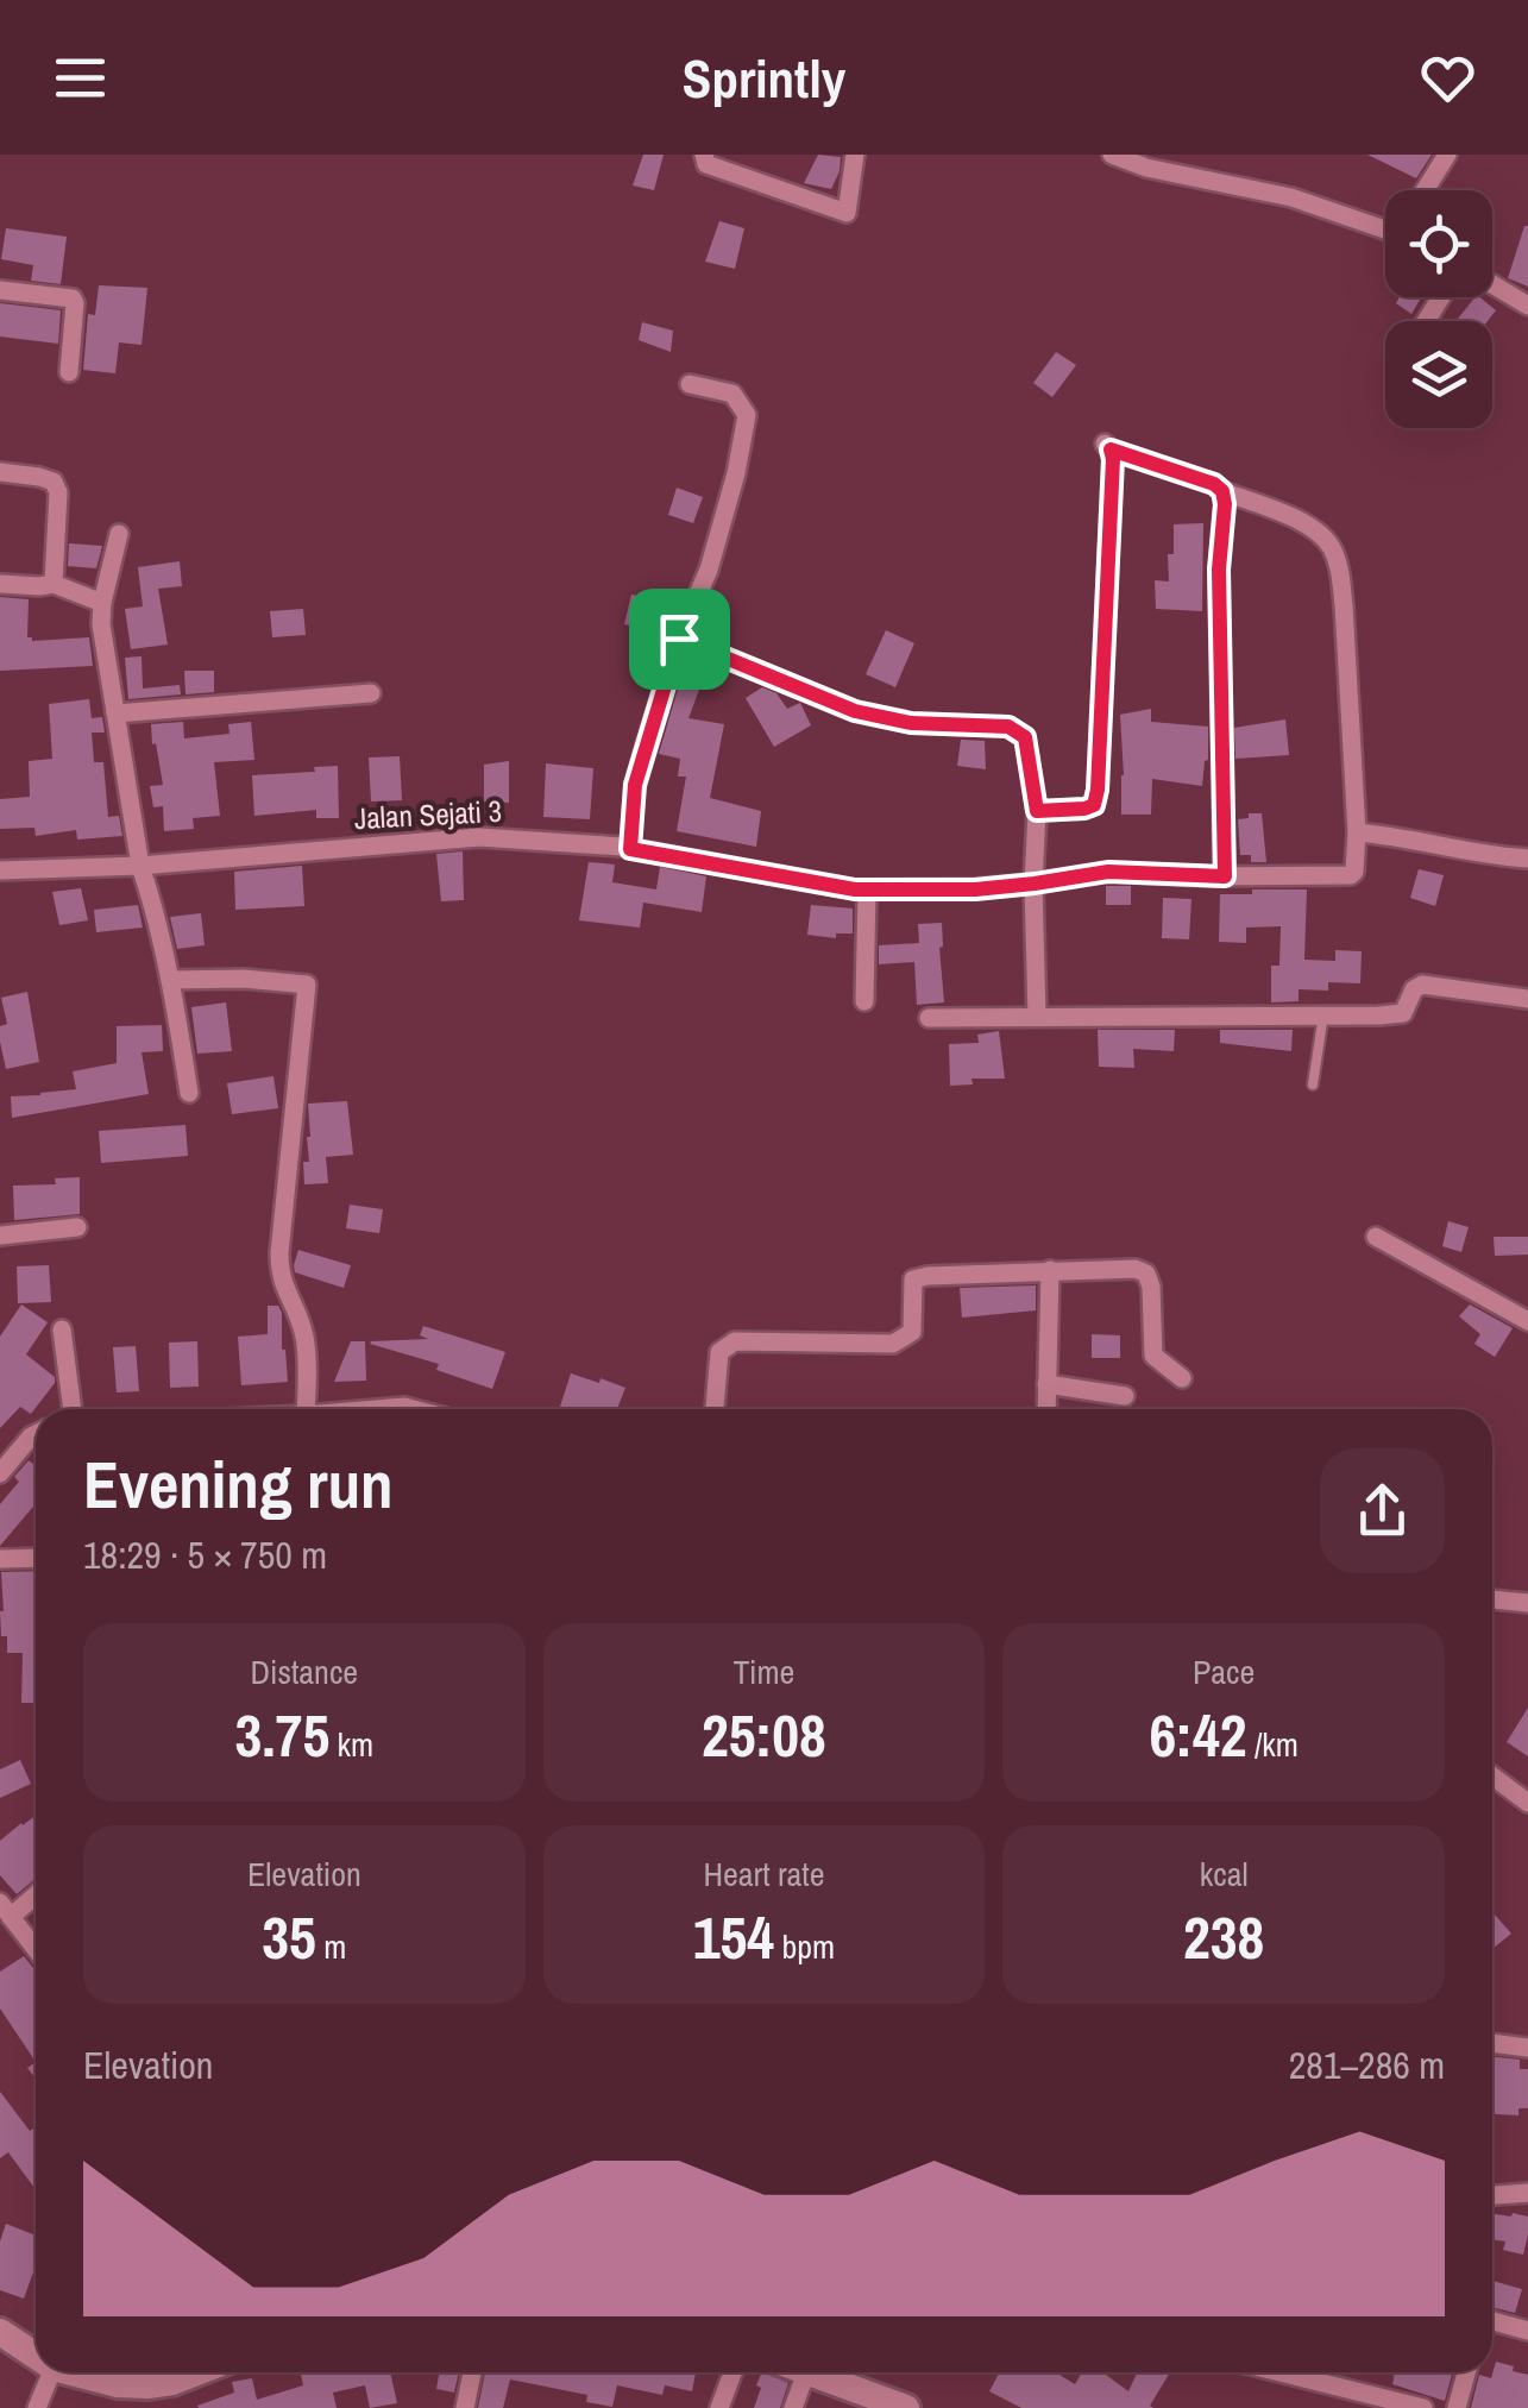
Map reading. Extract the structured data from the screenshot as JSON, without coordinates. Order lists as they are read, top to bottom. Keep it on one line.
{"streets":{"street":["Jalan Sejati 3"]},"page":{"header":"Sprintly","heading":["Evening run","18:29 · 5 × 750 m"],"stats":[["Distance","3.75 km"],["Time","25:08"],["Pace","6:42 /km"],["Elevation","35 m"],["Heart rate","154 bpm"],["kcal","238"]],"chart":["Elevation","281–286 m"]}}
